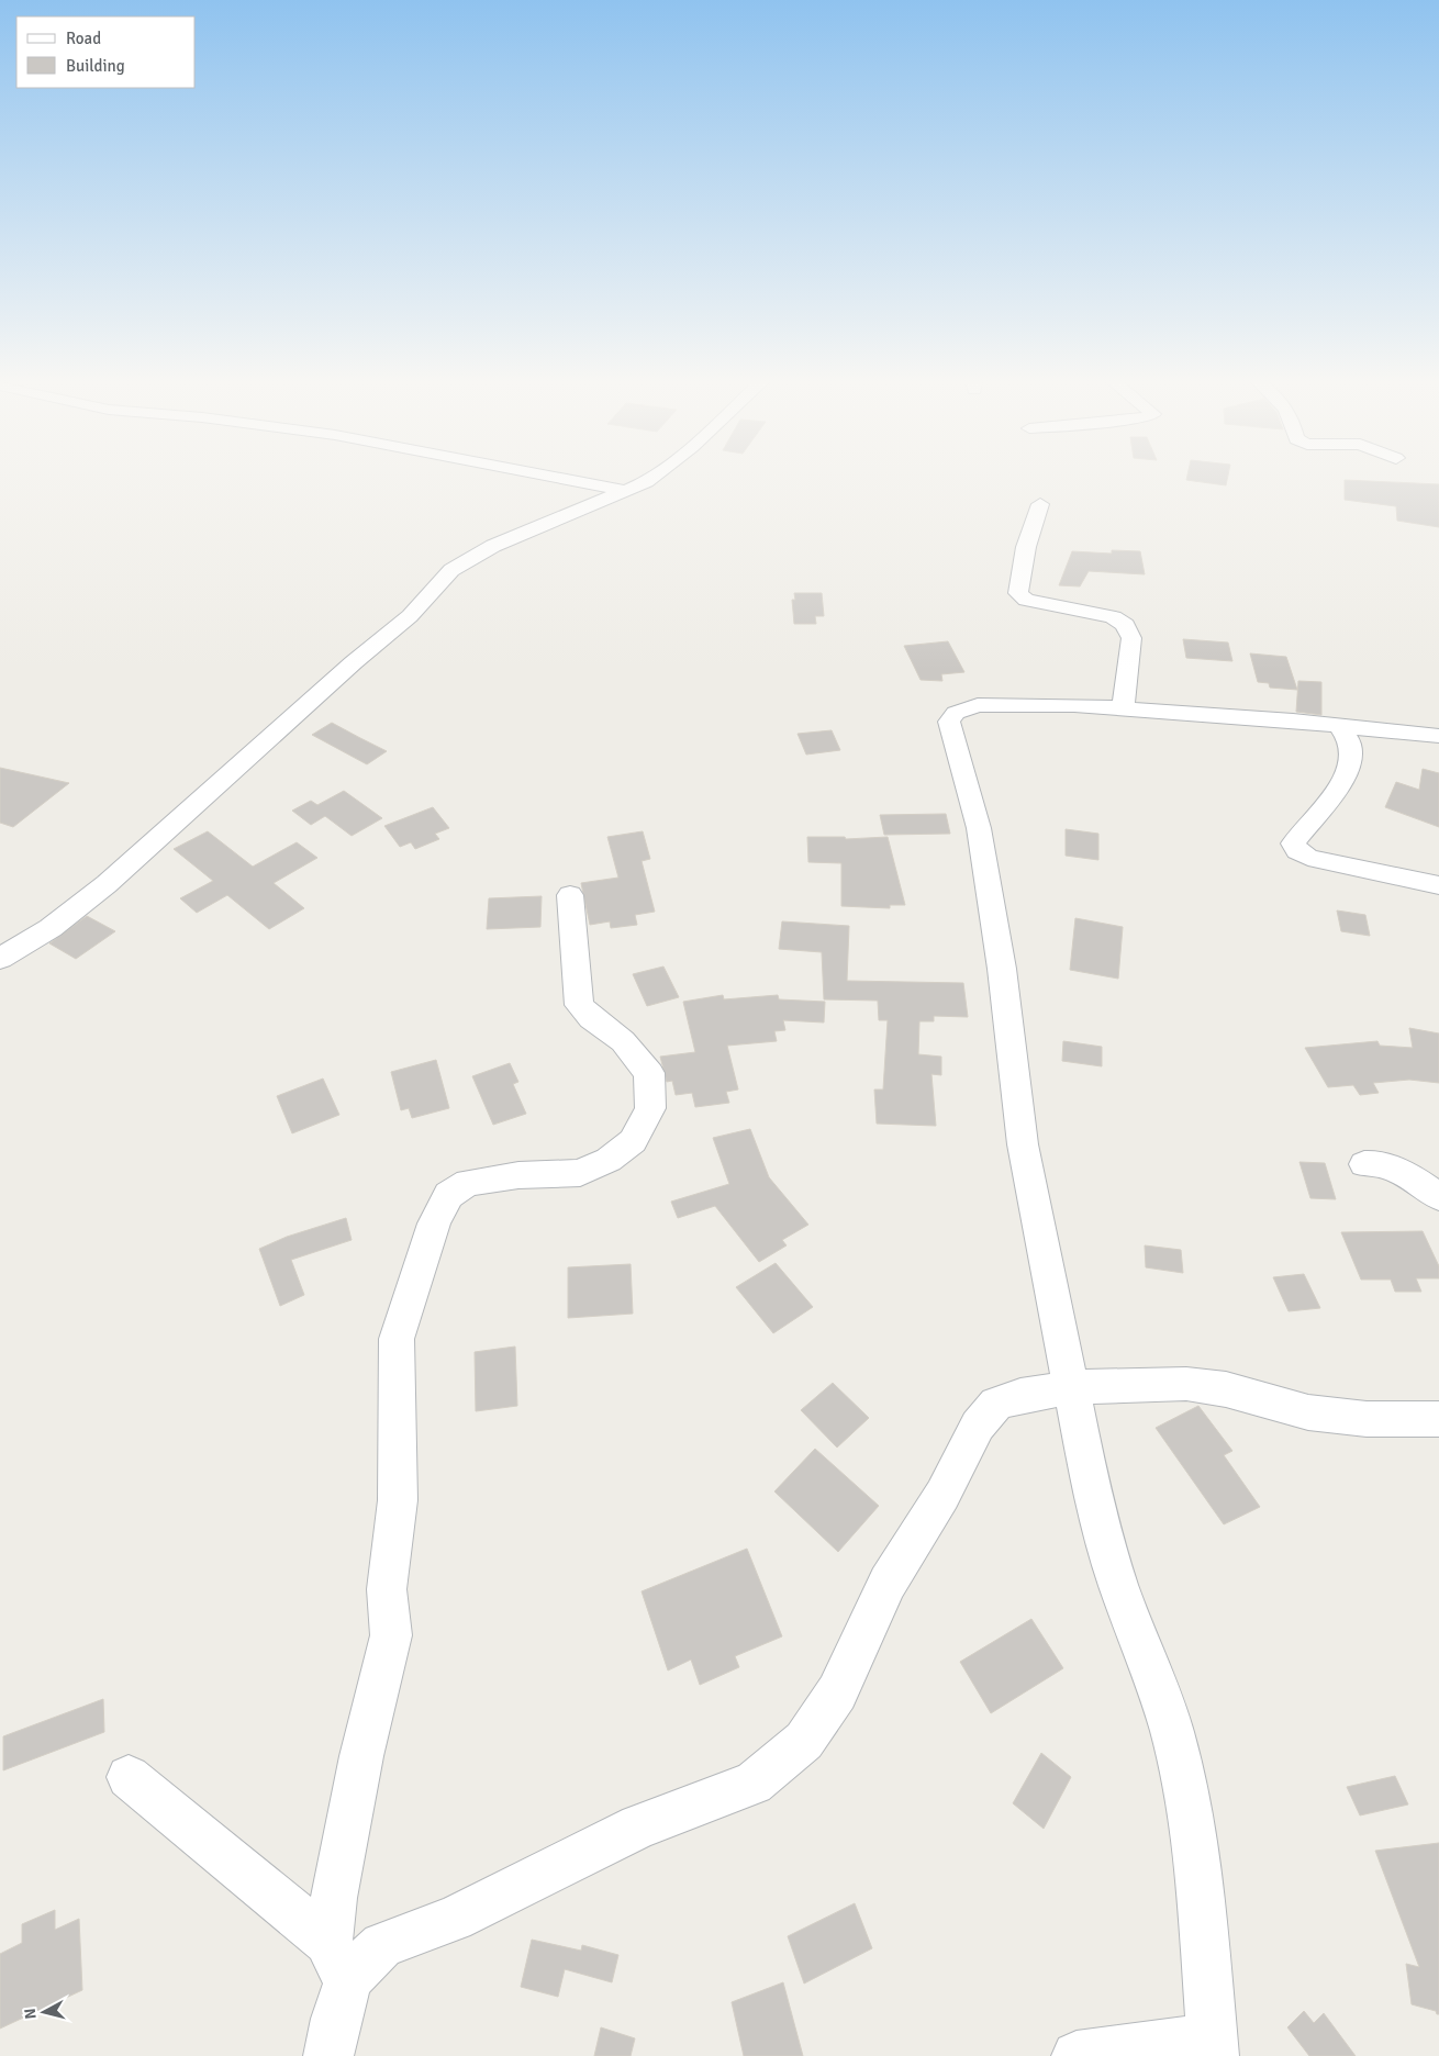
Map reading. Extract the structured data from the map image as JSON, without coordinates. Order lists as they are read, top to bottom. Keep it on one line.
{"legend":["Road","Building"],"north":"left"}
